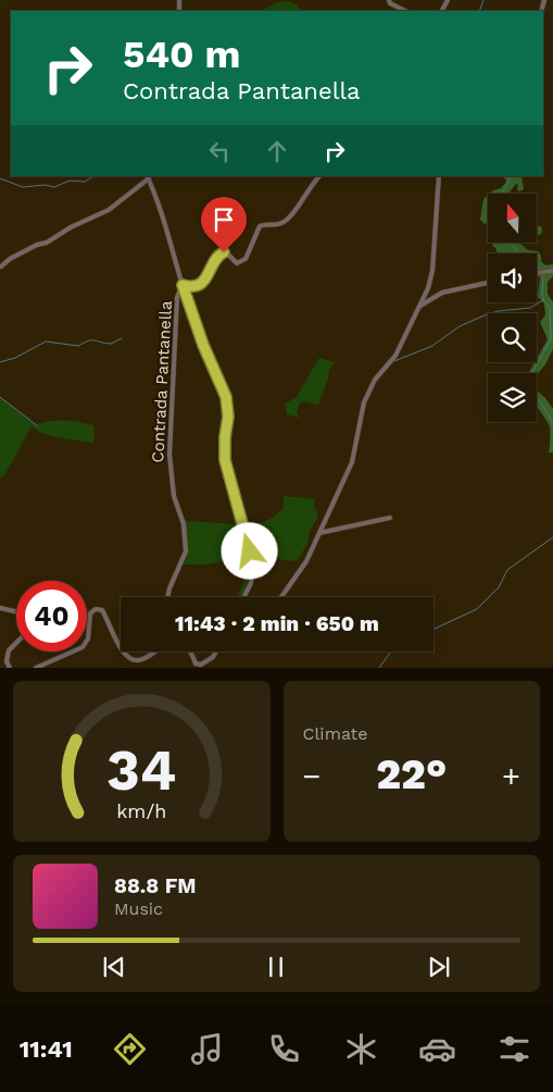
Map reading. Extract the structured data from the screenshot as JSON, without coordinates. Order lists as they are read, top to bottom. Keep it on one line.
{"streets":{"street":["Contrada Pantanella"]},"north":"top","page":{"turn":["540 m","Contrada Pantanella"],"limit":"40","trip":"11:43 · 2 min · 650 m","tile":"Climate","heat":["−","22°","+"],"song":["88.8 FM","Music"],"tabs":"11:41","gauge":["34","km/h"]}}
